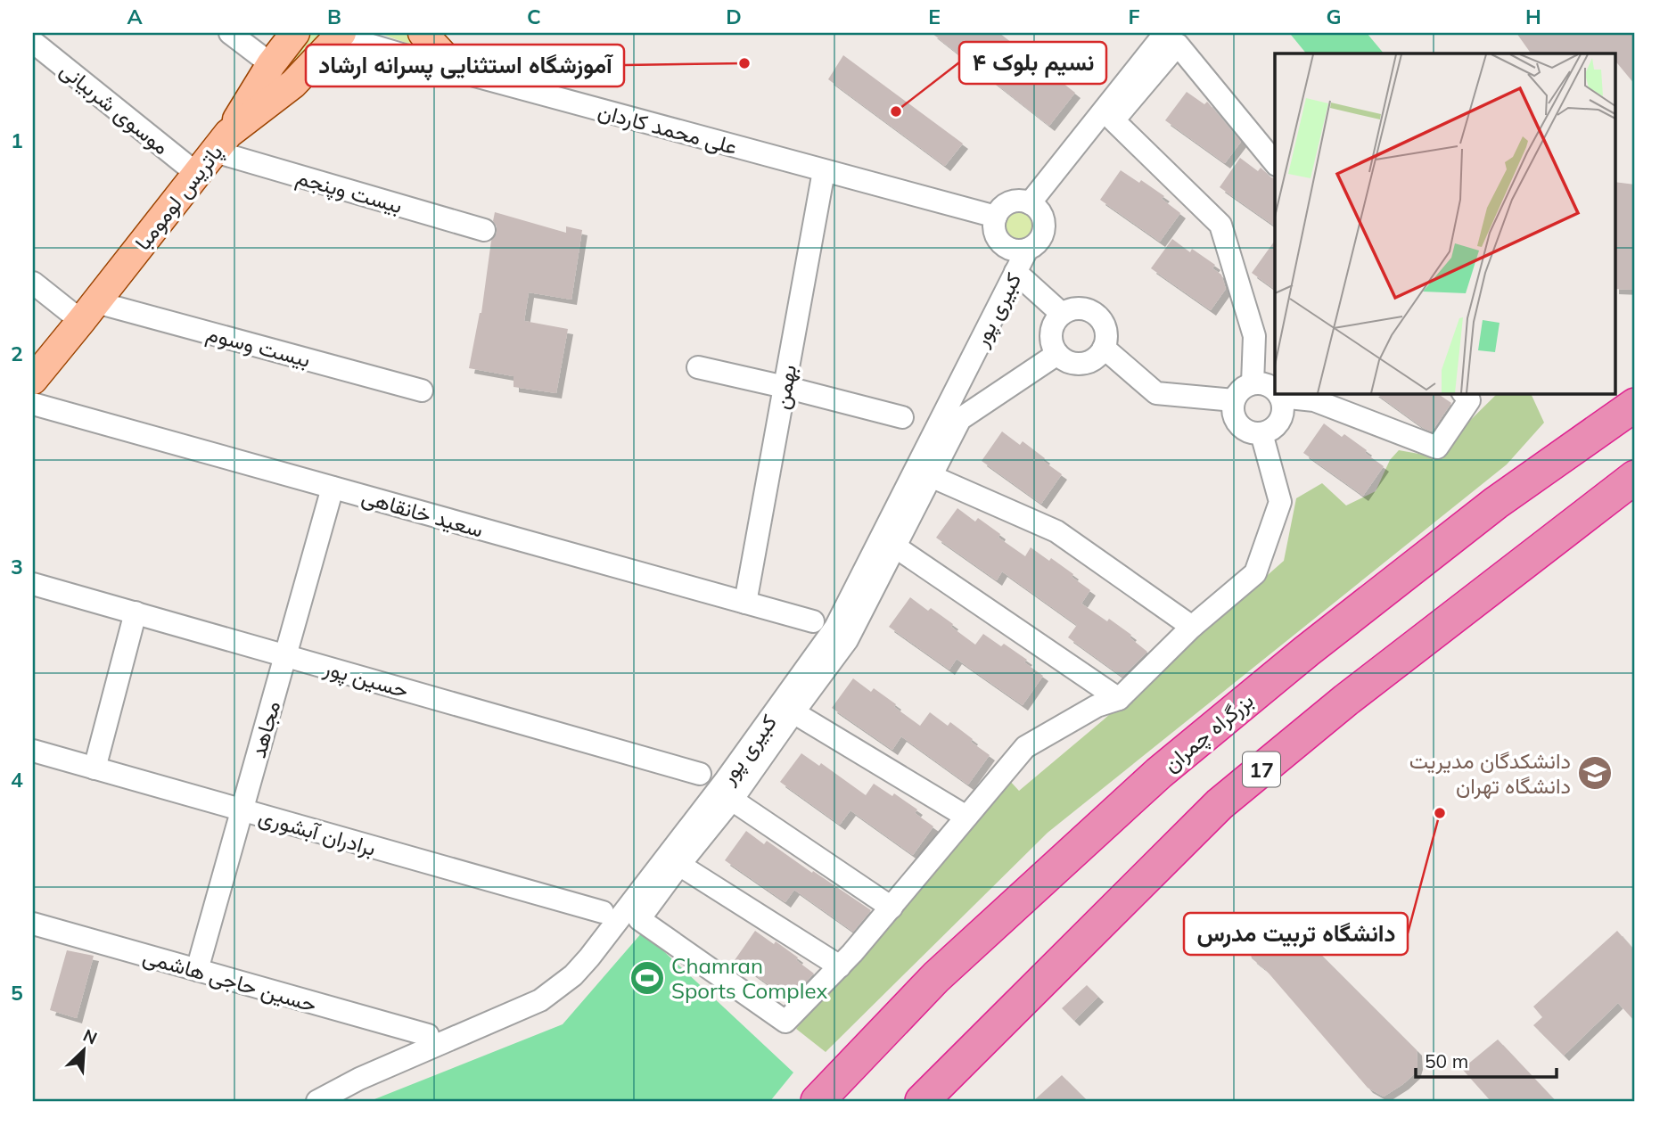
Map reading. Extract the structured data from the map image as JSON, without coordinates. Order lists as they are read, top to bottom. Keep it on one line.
{"streets":{"highway":["بزرگراه چمران","17"],"main road":["پاتریس لومومبا"],"street":["موسوی شربیانی","علی محمد کاردان","بیست وپنجم","کبیری پور","بیست وسوم","بهمن","سعید خانقاهی","حسین پور","مجاهد","برادران آبشوری","حسین حاجی هاشمی"]},"crossings":[["موسوی شربیانی","پاتریس لومومبا"],["علی محمد کاردان","پاتریس لومومبا"],["علی محمد کاردان","کبیری پور"],["علی محمد کاردان","بهمن"],["بیست وپنجم","پاتریس لومومبا"],["پاتریس لومومبا","بیست وسوم"],["بهمن","سعید خانقاهی"],["سعید خانقاهی","مجاهد"],["حسین پور","مجاهد"],["مجاهد","برادران آبشوری"],["مجاهد","حسین حاجی هاشمی"]],"places":{"other":["آموزشگاه استثنایی پسرانه ارشاد","نسیم بلوک ۴","دانشگاه تربیت مدرس"],"school or university":["دانشکدگان مدیریت دانشگاه تهران"],"sports":["Chamran Sports Complex"]},"scale_bar":"50 m","north":"top right","grid":{"columns":["A","B","C","D","E","F","G","H"],"rows":["1","2","3","4","5"]}}
